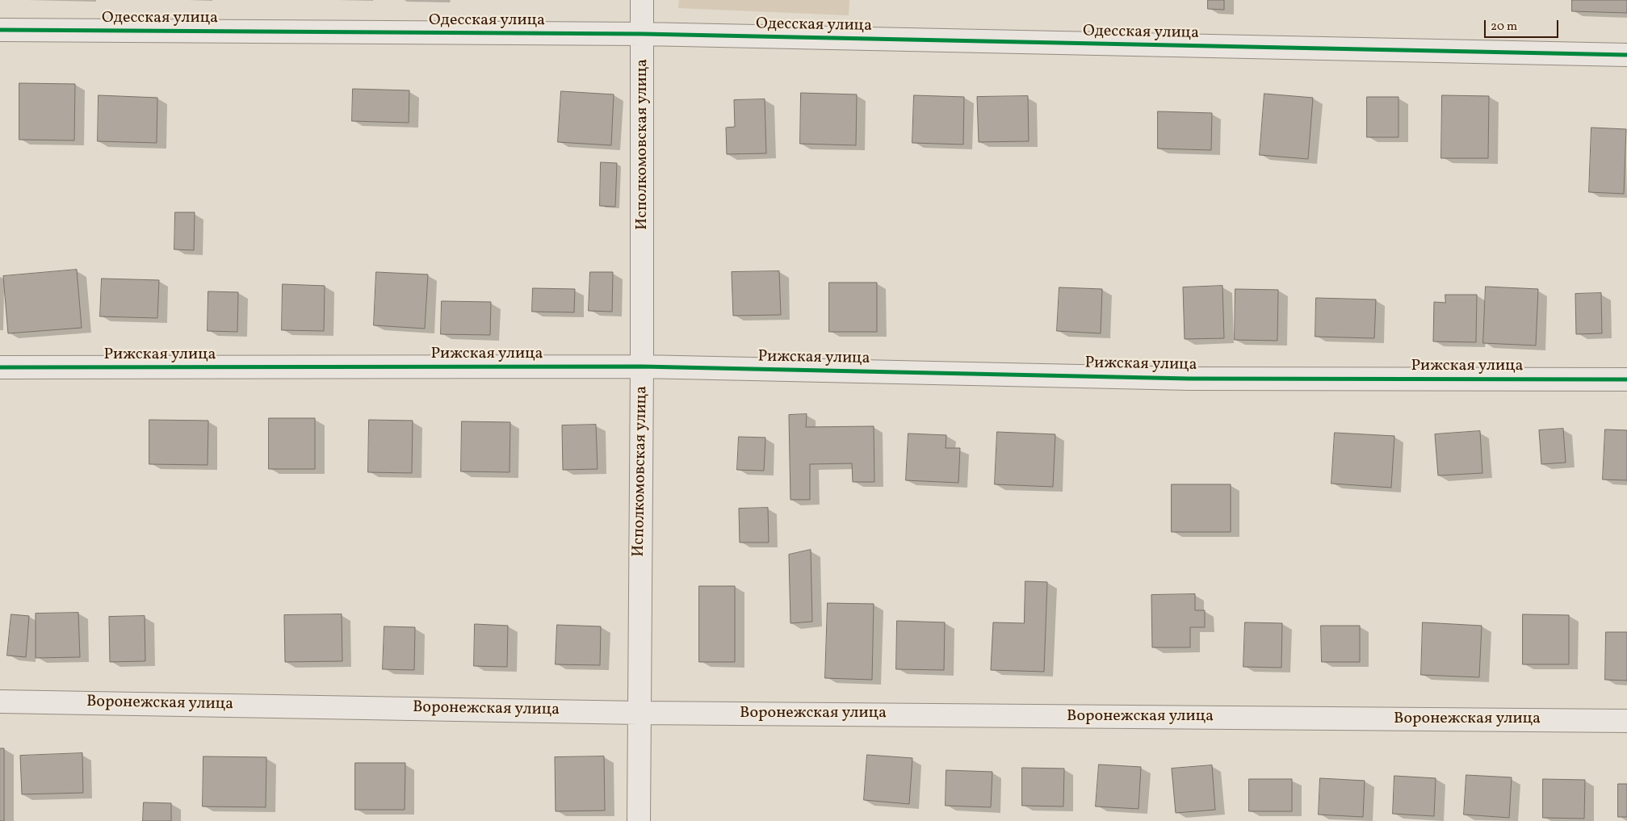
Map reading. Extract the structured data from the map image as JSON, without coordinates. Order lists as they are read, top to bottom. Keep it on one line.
{"streets":{"street":["Одесская улица","Исполкомовская улица","Рижская улица","Воронежская улица"]},"crossings":[["Одесская улица","Исполкомовская улица"],["Исполкомовская улица","Рижская улица"],["Исполкомовская улица","Воронежская улица"]],"scale_bar":"20 m"}
